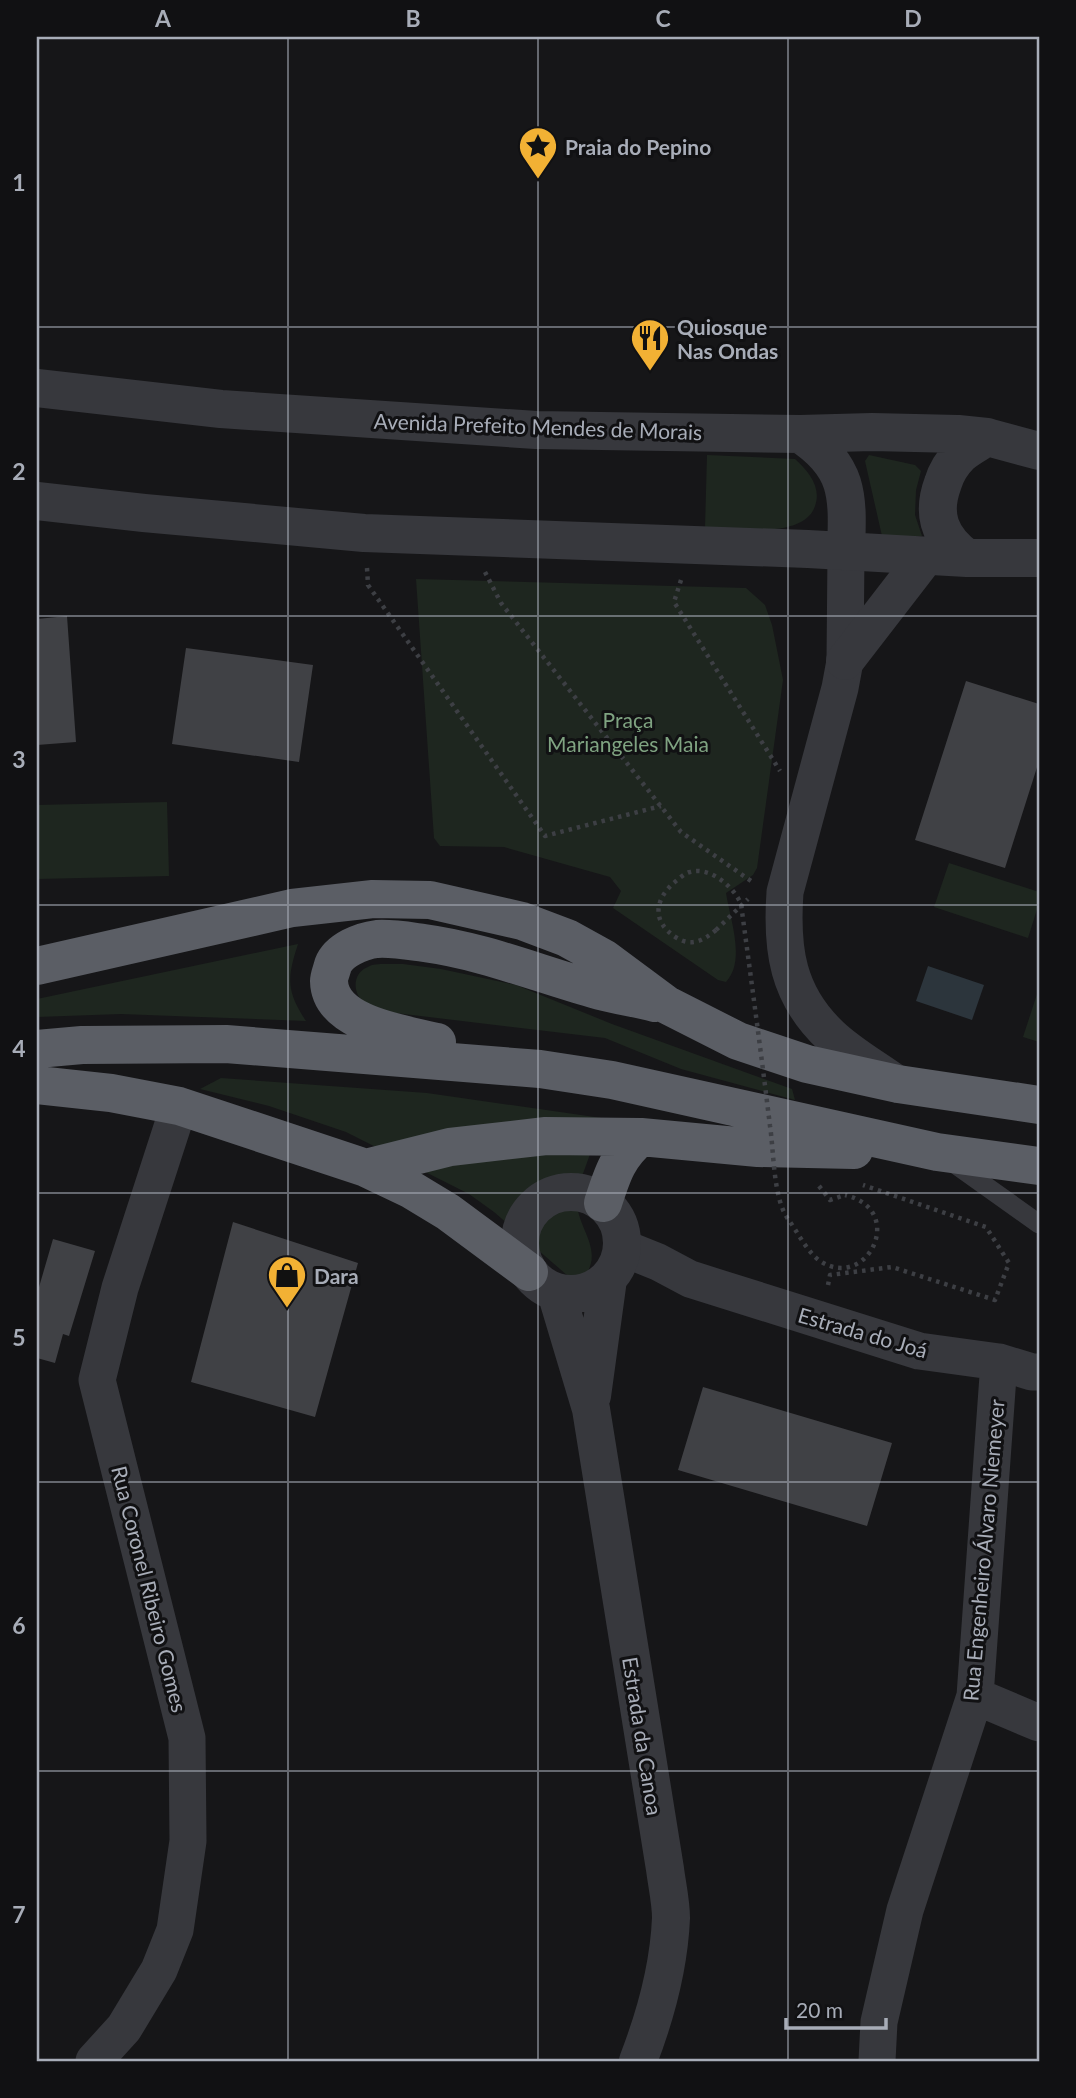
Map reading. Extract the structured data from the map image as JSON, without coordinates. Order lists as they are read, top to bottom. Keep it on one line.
{"streets":{"street":["Avenida Prefeito Mendes de Morais","Estrada do Joá","Rua Engenheiro Álvaro Niemeyer","Rua Coronel Ribeiro Gomes","Estrada da Canoa"]},"crossings":[["Estrada do Joá","Rua Engenheiro Álvaro Niemeyer"],["Estrada do Joá","Estrada da Canoa"]],"parks":["Praça Mariangeles Maia"],"places":{"place":["Praia do Pepino"],"restaurant":["Quiosque Nas Ondas"],"shop":["Dara"]},"scale_bar":"20 m","grid":{"columns":["A","B","C","D"],"rows":["1","2","3","4","5","6","7"]}}
